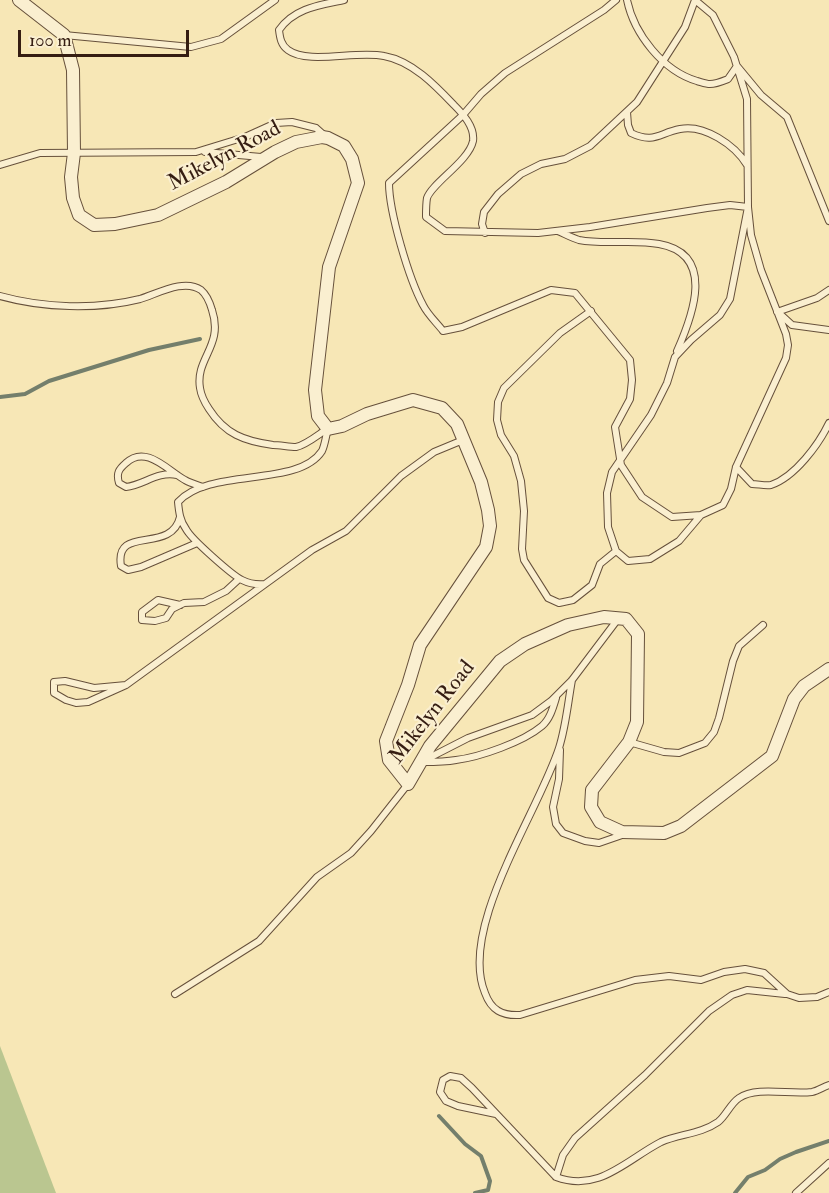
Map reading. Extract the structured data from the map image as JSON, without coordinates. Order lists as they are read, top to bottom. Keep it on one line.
{"streets":{"street":["Mikelyn Road"]},"scale_bar":"100 m"}
